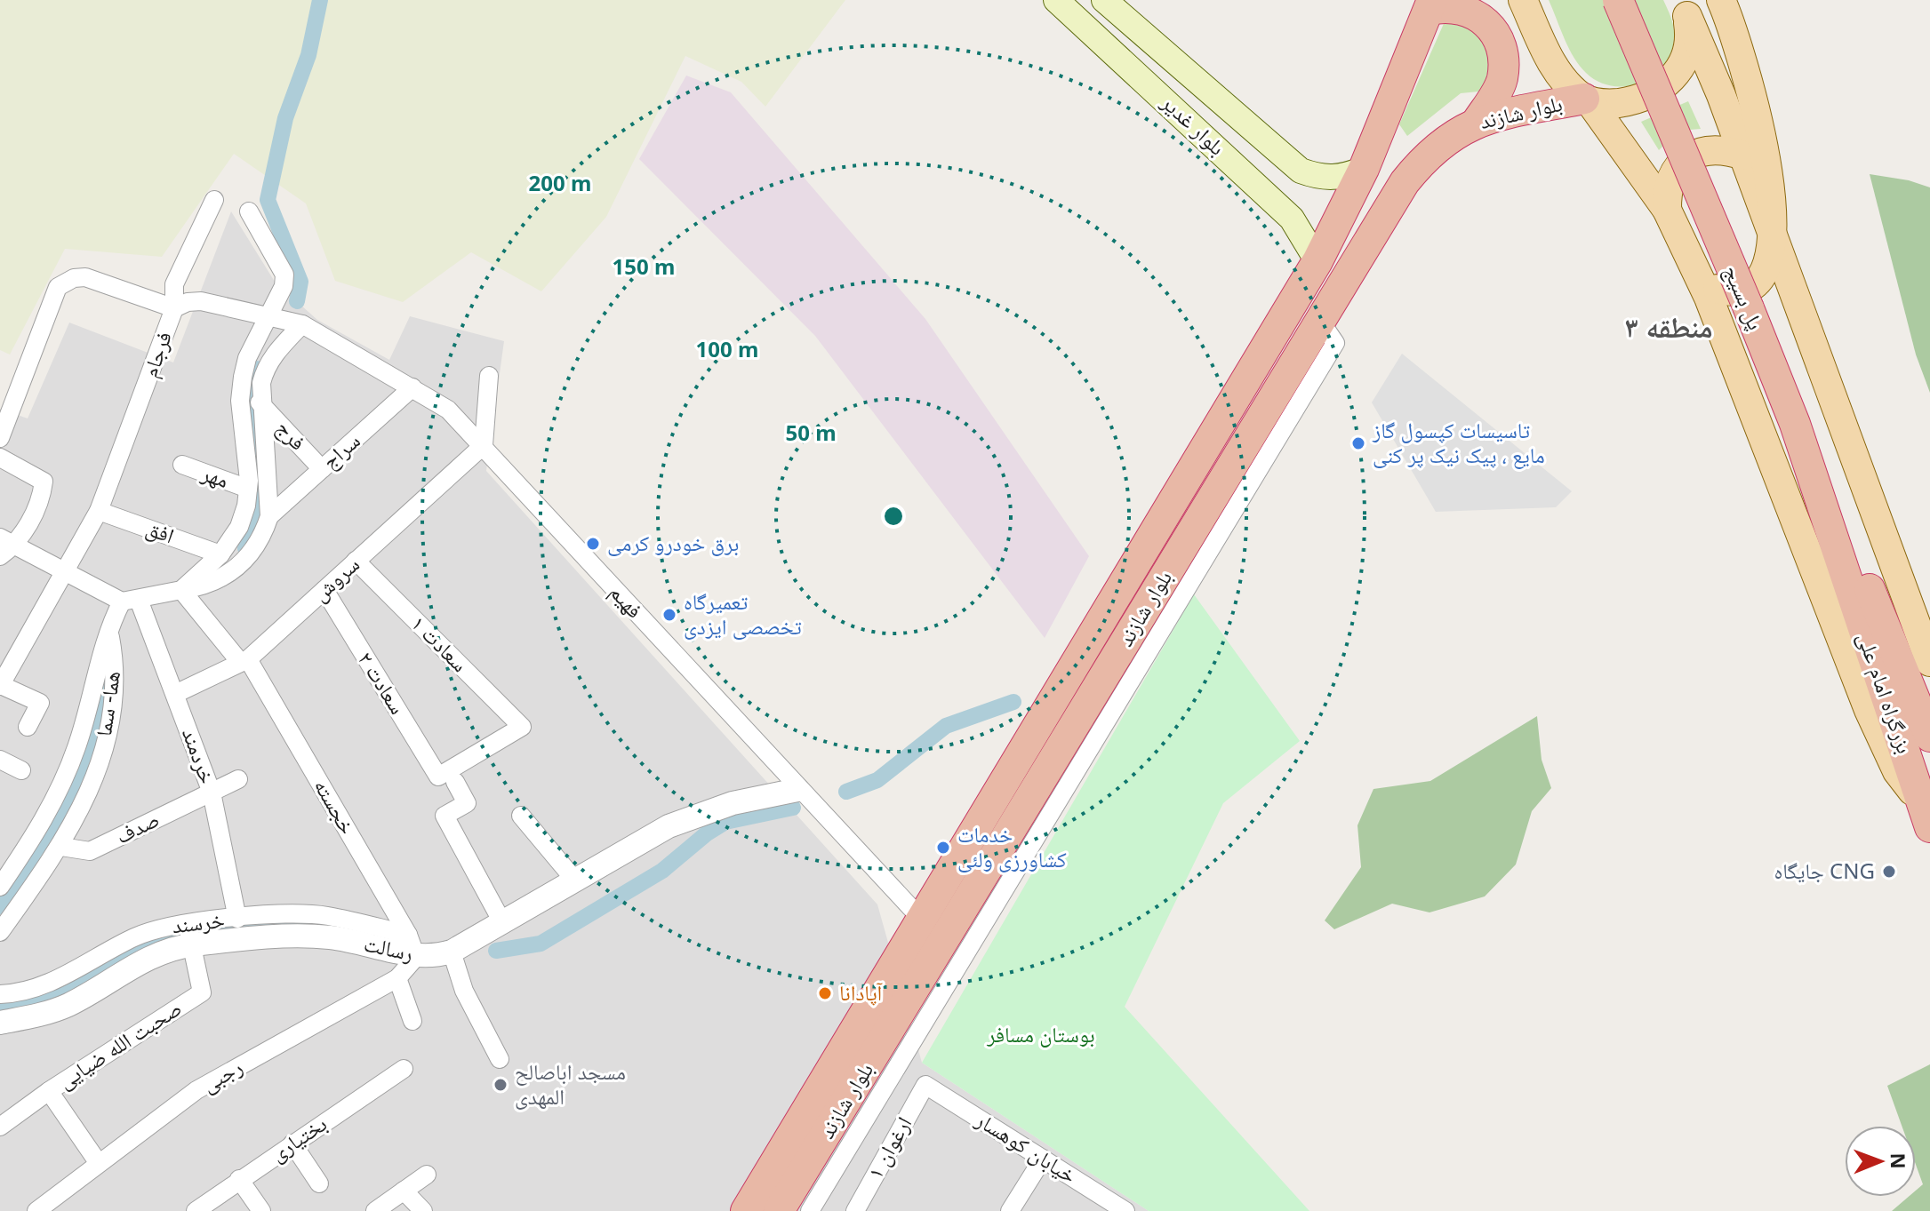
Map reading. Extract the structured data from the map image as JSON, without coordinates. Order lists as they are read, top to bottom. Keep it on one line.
{"streets":{"highway":["بلوار شازند","پل بسیج","بزرگراه امام علی"],"main road":["بلوار غدیر"],"street":["فرجام","فرج","سراج","مهر","افق","سروش","فهیم","سعادت ۱","سعادت ۲","هما- سما","خردمند","خجسته","صدف","خرسند","رسالت","صحبت الله ضیایی","رجبی","بختیاری","ارغوان ۱","خیابان کوهسار"]},"crossings":[["بلوار شازند","بلوار غدیر"],["بلوار شازند","فهیم"],["پل بسیج","بزرگراه امام علی"],["فرجام","افق"],["فرج","سراج"],["سراج","فهیم"],["سروش","فهیم"],["سروش","سعادت ۱"],["سروش","سعادت ۲"],["سروش","خردمند"],["سروش","خجسته"],["فهیم","رسالت"],["سعادت ۱","سعادت ۲"],["هما- سما","صدف"],["خردمند","صدف"],["خردمند","خرسند"],["خجسته","خرسند"],["خجسته","رسالت"],["خجسته","رجبی"],["خرسند","رسالت"],["خرسند","صحبت الله ضیایی"],["خرسند","رجبی"],["رسالت","صحبت الله ضیایی"],["رسالت","رجبی"],["ارغوان ۱","خیابان کوهسار"]],"districts":["منطقه ۳"],"parks":["بوستان مسافر"],"places":["تاسیسات کپسول گاز مایع ، پیک نیک پر کنی","برق خودرو کرمی","تعمیرگاه تخصصی ایزدی","خدمات کشاورزی ولئی","جایگاه CNG","آپادانا","مسجد اباصالح المهدی"],"north":"right","rings":["200 m","150 m","100 m","50 m"]}
